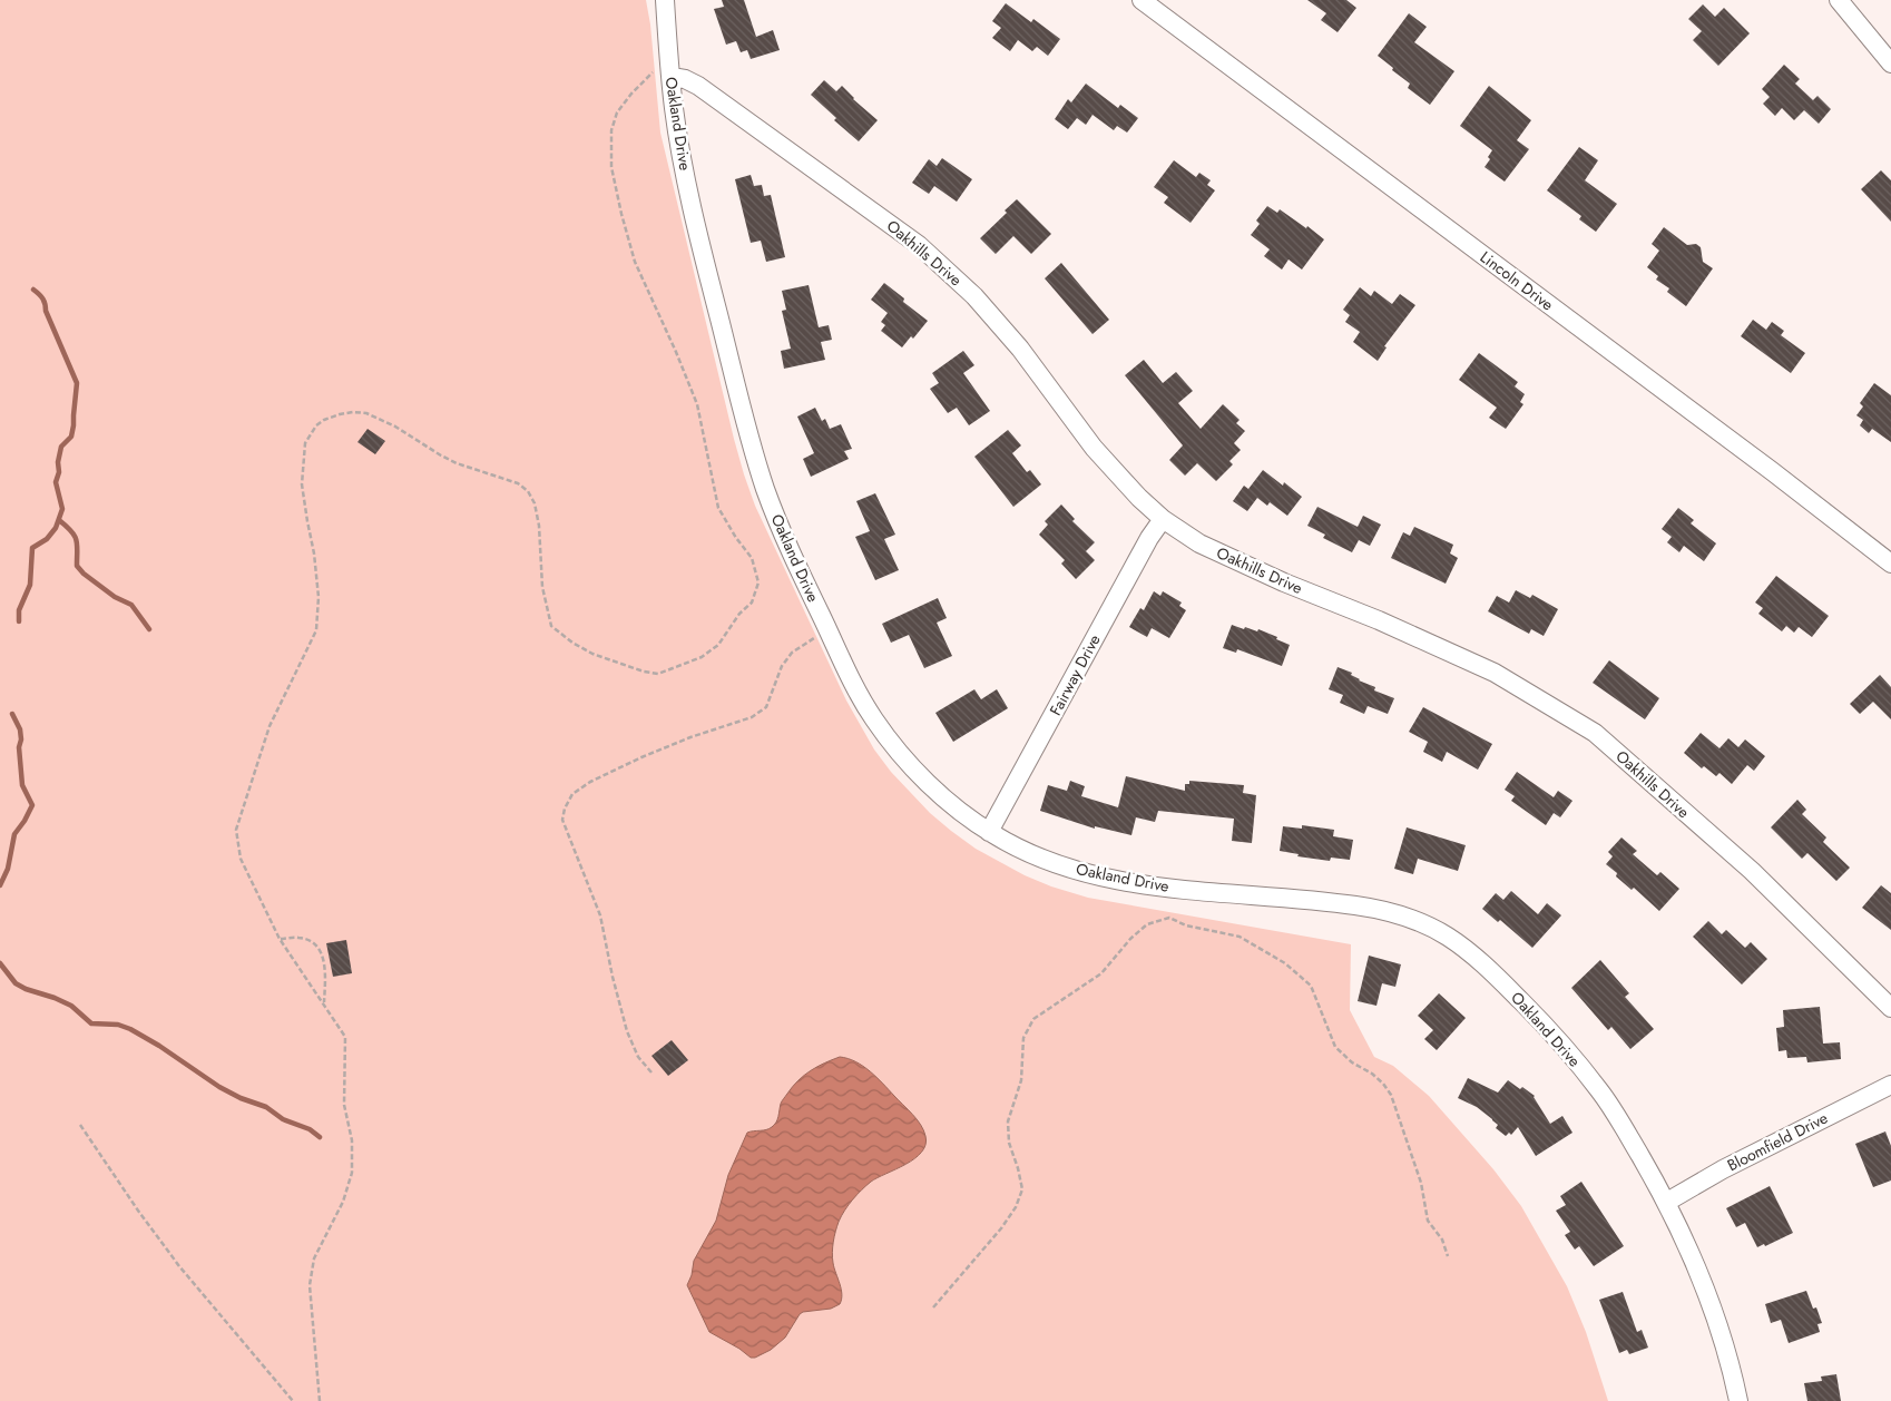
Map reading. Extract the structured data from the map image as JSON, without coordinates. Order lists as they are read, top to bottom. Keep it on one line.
{"streets":{"street":["Oakland Drive","Oakhills Drive","Lincoln Drive","Fairway Drive","Bloomfield Drive"]},"crossings":[["Oakland Drive","Oakhills Drive"],["Oakland Drive","Fairway Drive"],["Oakland Drive","Bloomfield Drive"],["Oakhills Drive","Fairway Drive"]]}
